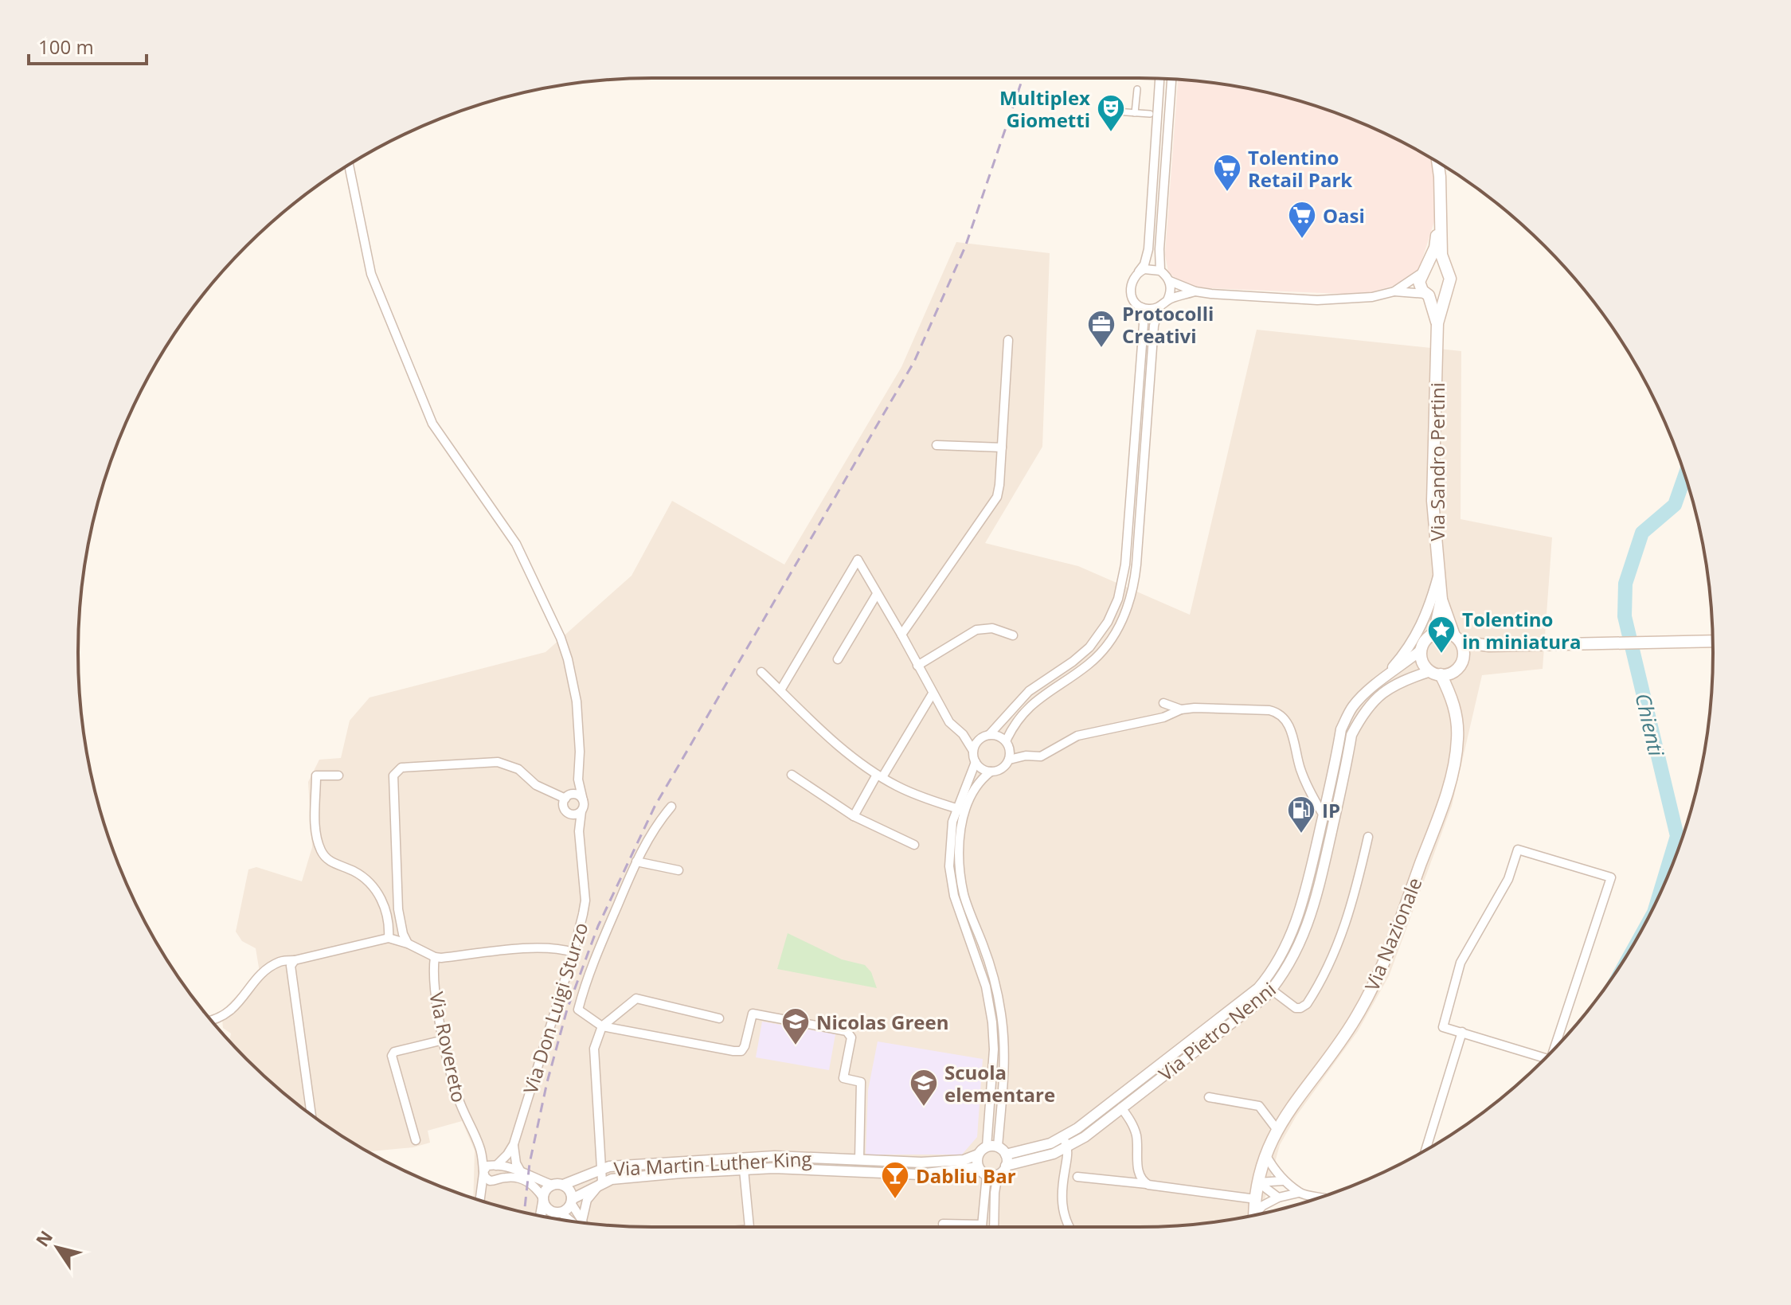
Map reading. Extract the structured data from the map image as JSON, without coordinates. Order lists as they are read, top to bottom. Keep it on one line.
{"streets":{"main road":["Via Sandro Pertini","Via Nazionale"],"street":["Via Don Luigi Sturzo","Via Pietro Nenni","Via Rovereto","Via Martin Luther King"]},"crossings":[["Via Sandro Pertini","Via Nazionale"],["Via Sandro Pertini","Via Pietro Nenni"],["Via Nazionale","Via Pietro Nenni"],["Via Pietro Nenni","Via Martin Luther King"]],"water":["Chienti"],"places":{"theatre":["Multiplex Giometti"],"supermarket":["Tolentino Retail Park","Oasi"],"office":["Protocolli Creativi"],"place":["Tolentino in miniatura"],"fuel station":["IP"],"school or university":["Nicolas Green","Scuola elementare"],"bar":["Dabliu Bar"]},"scale_bar":"100 m","north":"top left"}
